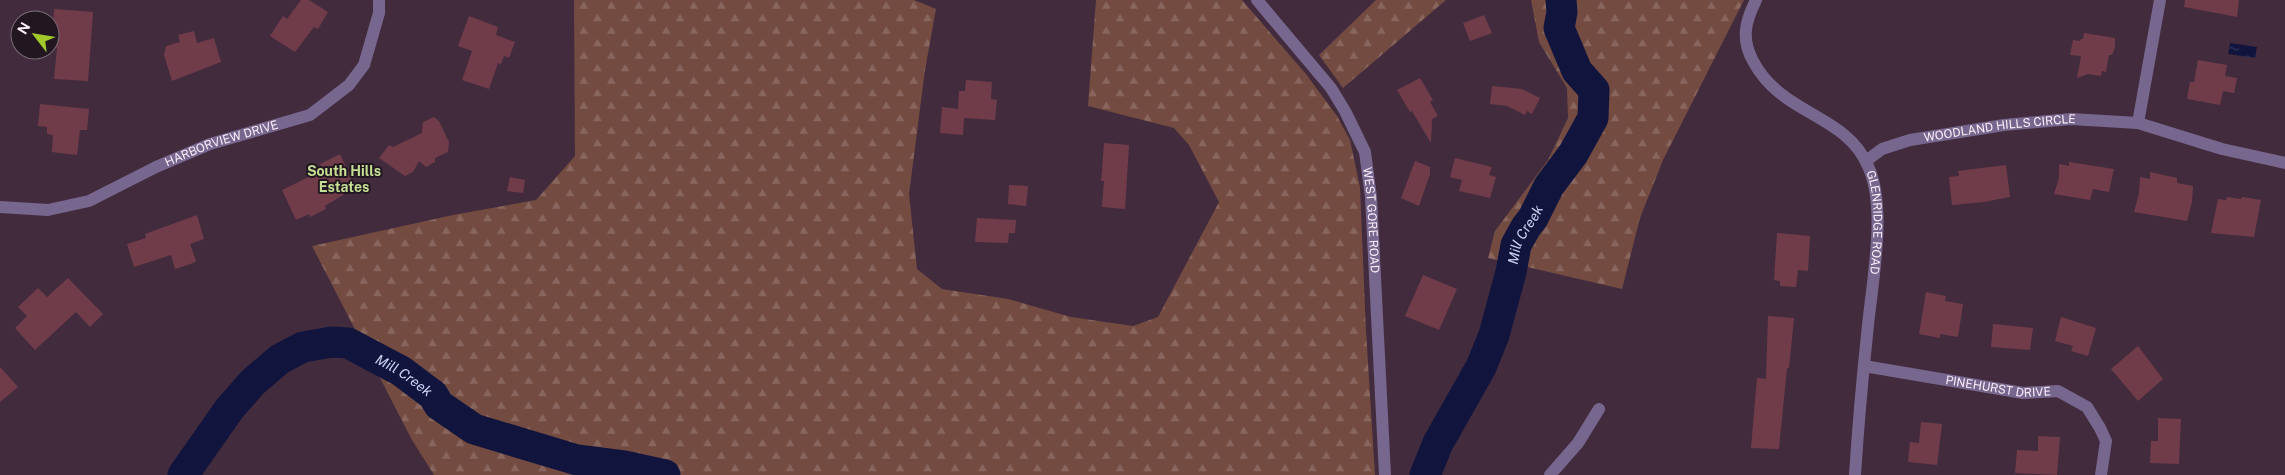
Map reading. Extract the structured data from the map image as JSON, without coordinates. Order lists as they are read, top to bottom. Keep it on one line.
{"streets":{"street":["WOODLAND HILLS CIRCLE","HARBORVIEW DRIVE","WEST GORE ROAD","GLENRIDGE ROAD","PINEHURST DRIVE"]},"crossings":[["WOODLAND HILLS CIRCLE","GLENRIDGE ROAD"],["GLENRIDGE ROAD","PINEHURST DRIVE"]],"districts":["South Hills Estates"],"water":["Mill Creek"],"north":"top left"}
